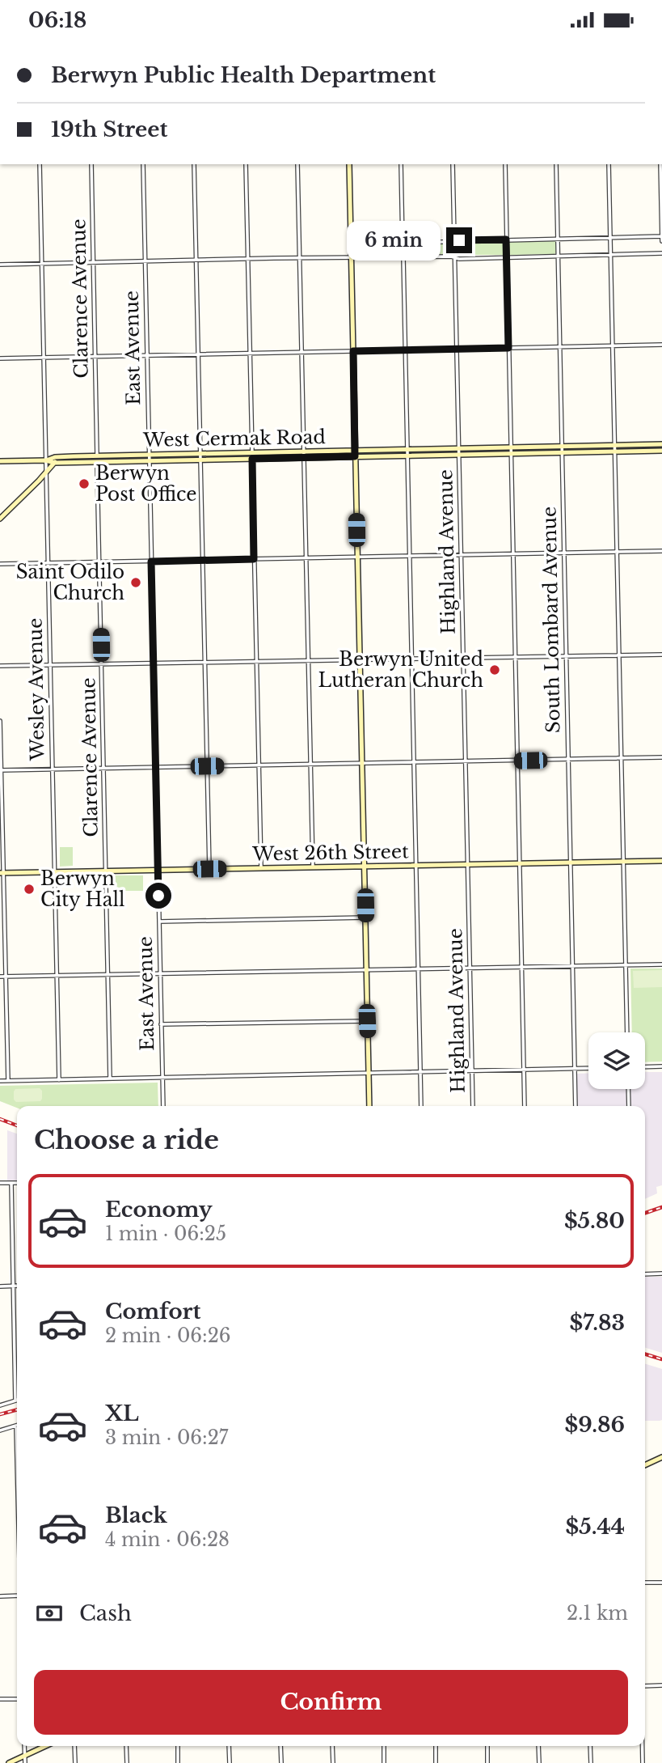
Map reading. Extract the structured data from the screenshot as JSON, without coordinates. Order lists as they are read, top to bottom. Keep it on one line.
{"streets":{"main road":["West Cermak Road","West 26th Street"],"street":["Clarence Avenue","East Avenue","Highland Avenue","South Lombard Avenue","Wesley Avenue"]},"crossings":[["Clarence Avenue","West Cermak Road"],["Clarence Avenue","West 26th Street"],["East Avenue","West Cermak Road"],["East Avenue","West 26th Street"],["West Cermak Road","Highland Avenue"],["West Cermak Road","South Lombard Avenue"],["West Cermak Road","Wesley Avenue"],["Highland Avenue","West 26th Street"],["South Lombard Avenue","West 26th Street"],["Wesley Avenue","West 26th Street"]],"places":["Berwyn Post Office","Saint Odilo Church","Berwyn United Lutheran Church","Berwyn City Hall"],"page":{"status":"06:18","banner":["Berwyn Public Health Department","19th Street"],"bubble":"6 min","heading":"Choose a ride","list":[{"name":"Economy","note":"1 min · 06:25","value":"$5.80"},{"name":"Comfort","note":"2 min · 06:26","value":"$7.83"},{"name":"XL","note":"3 min · 06:27","value":"$9.86"},{"name":"Black","note":"4 min · 06:28","value":"$5.44"}],"pay":["Cash","2.1 km"],"buttons":"Confirm"}}
